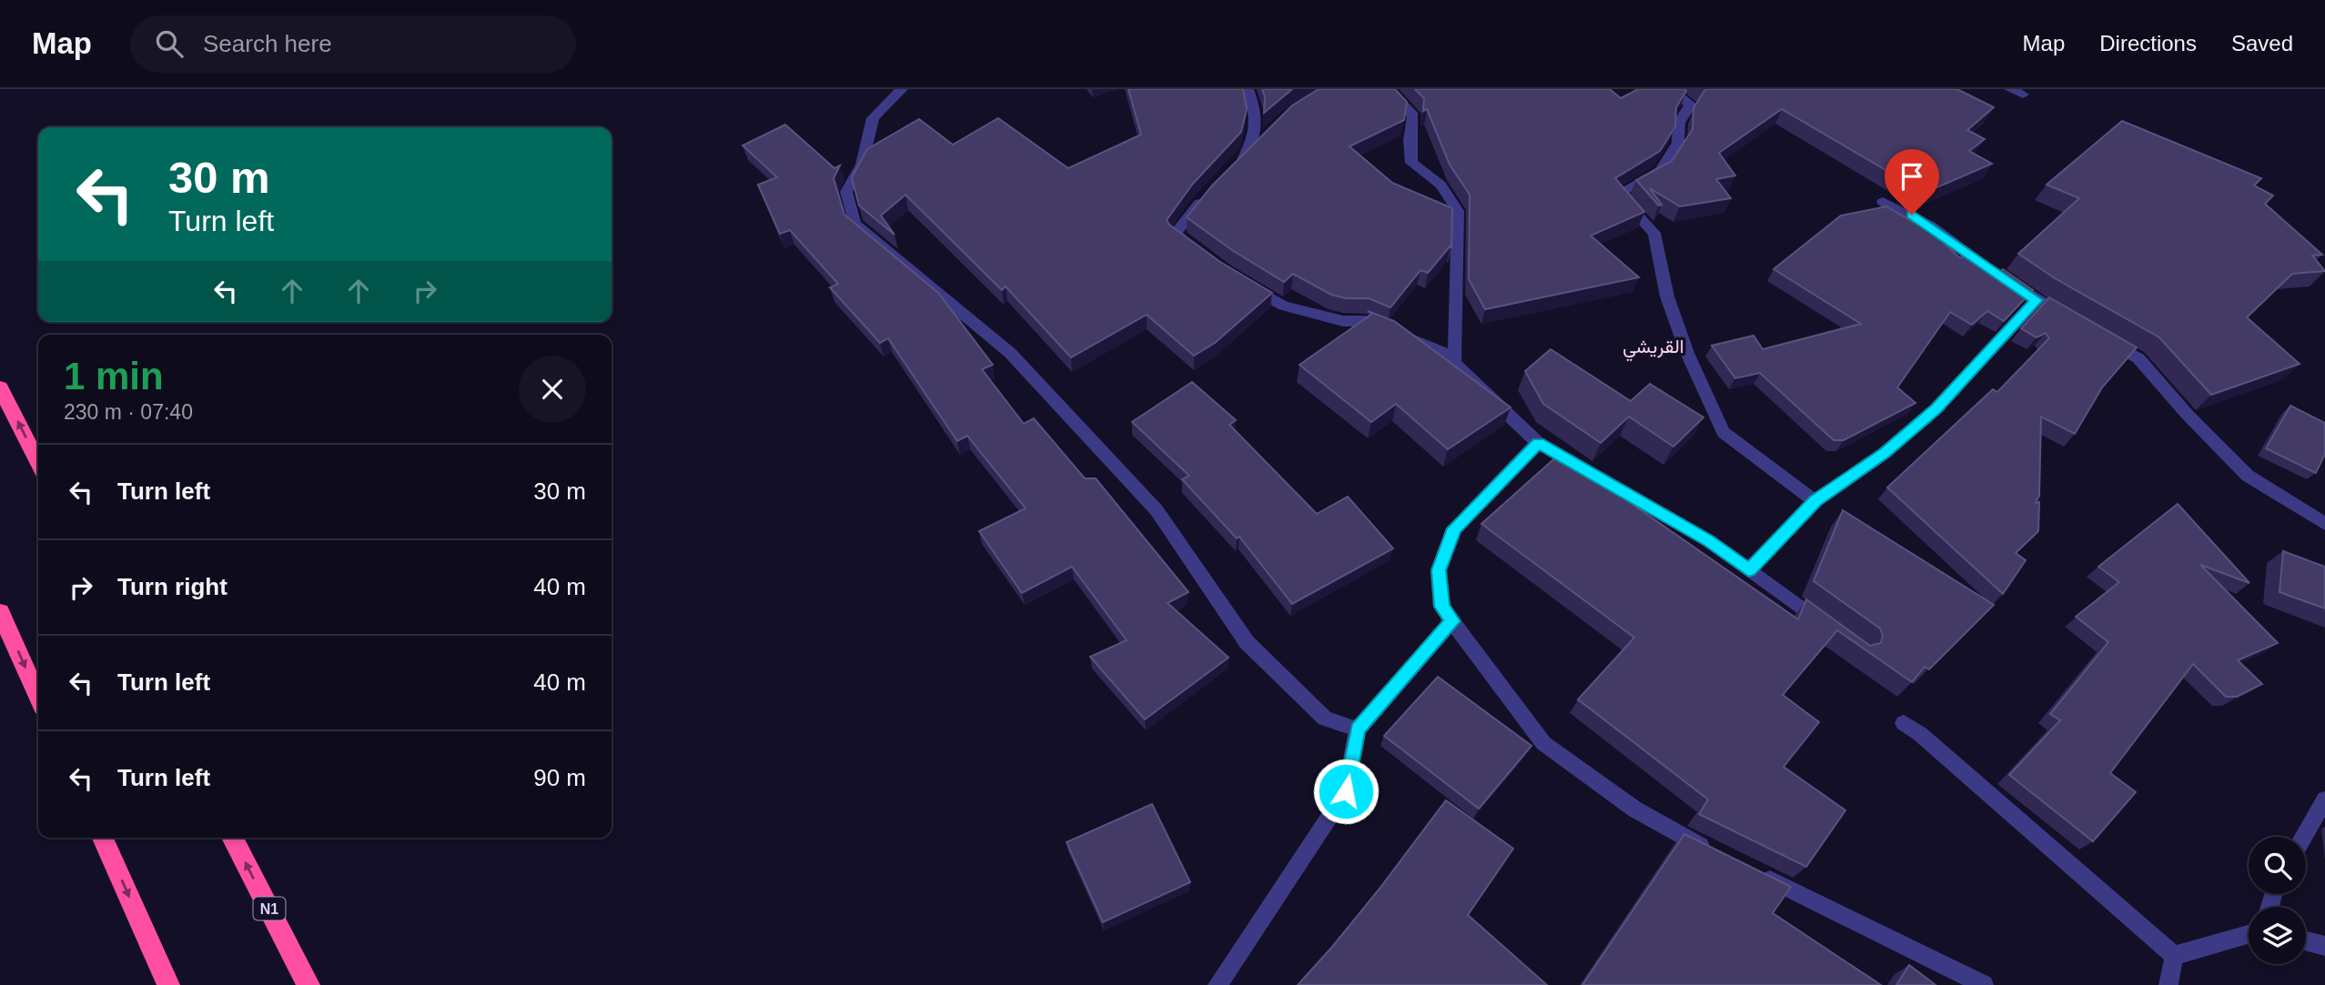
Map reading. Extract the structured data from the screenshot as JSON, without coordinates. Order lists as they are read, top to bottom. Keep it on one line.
{"streets":{"highway":["N1"]},"districts":["القريشي"],"page":{"header":"Map","search":"Search here","nav":["Map","Directions","Saved"],"turn":["30 m","Turn left"],"heading":["1 min","230 m · 07:40"],"list":[{"name":"Turn left","value":"30 m"},{"name":"Turn right","value":"40 m"},{"name":"Turn left","value":"40 m"},{"name":"Turn left","value":"90 m"}]}}
